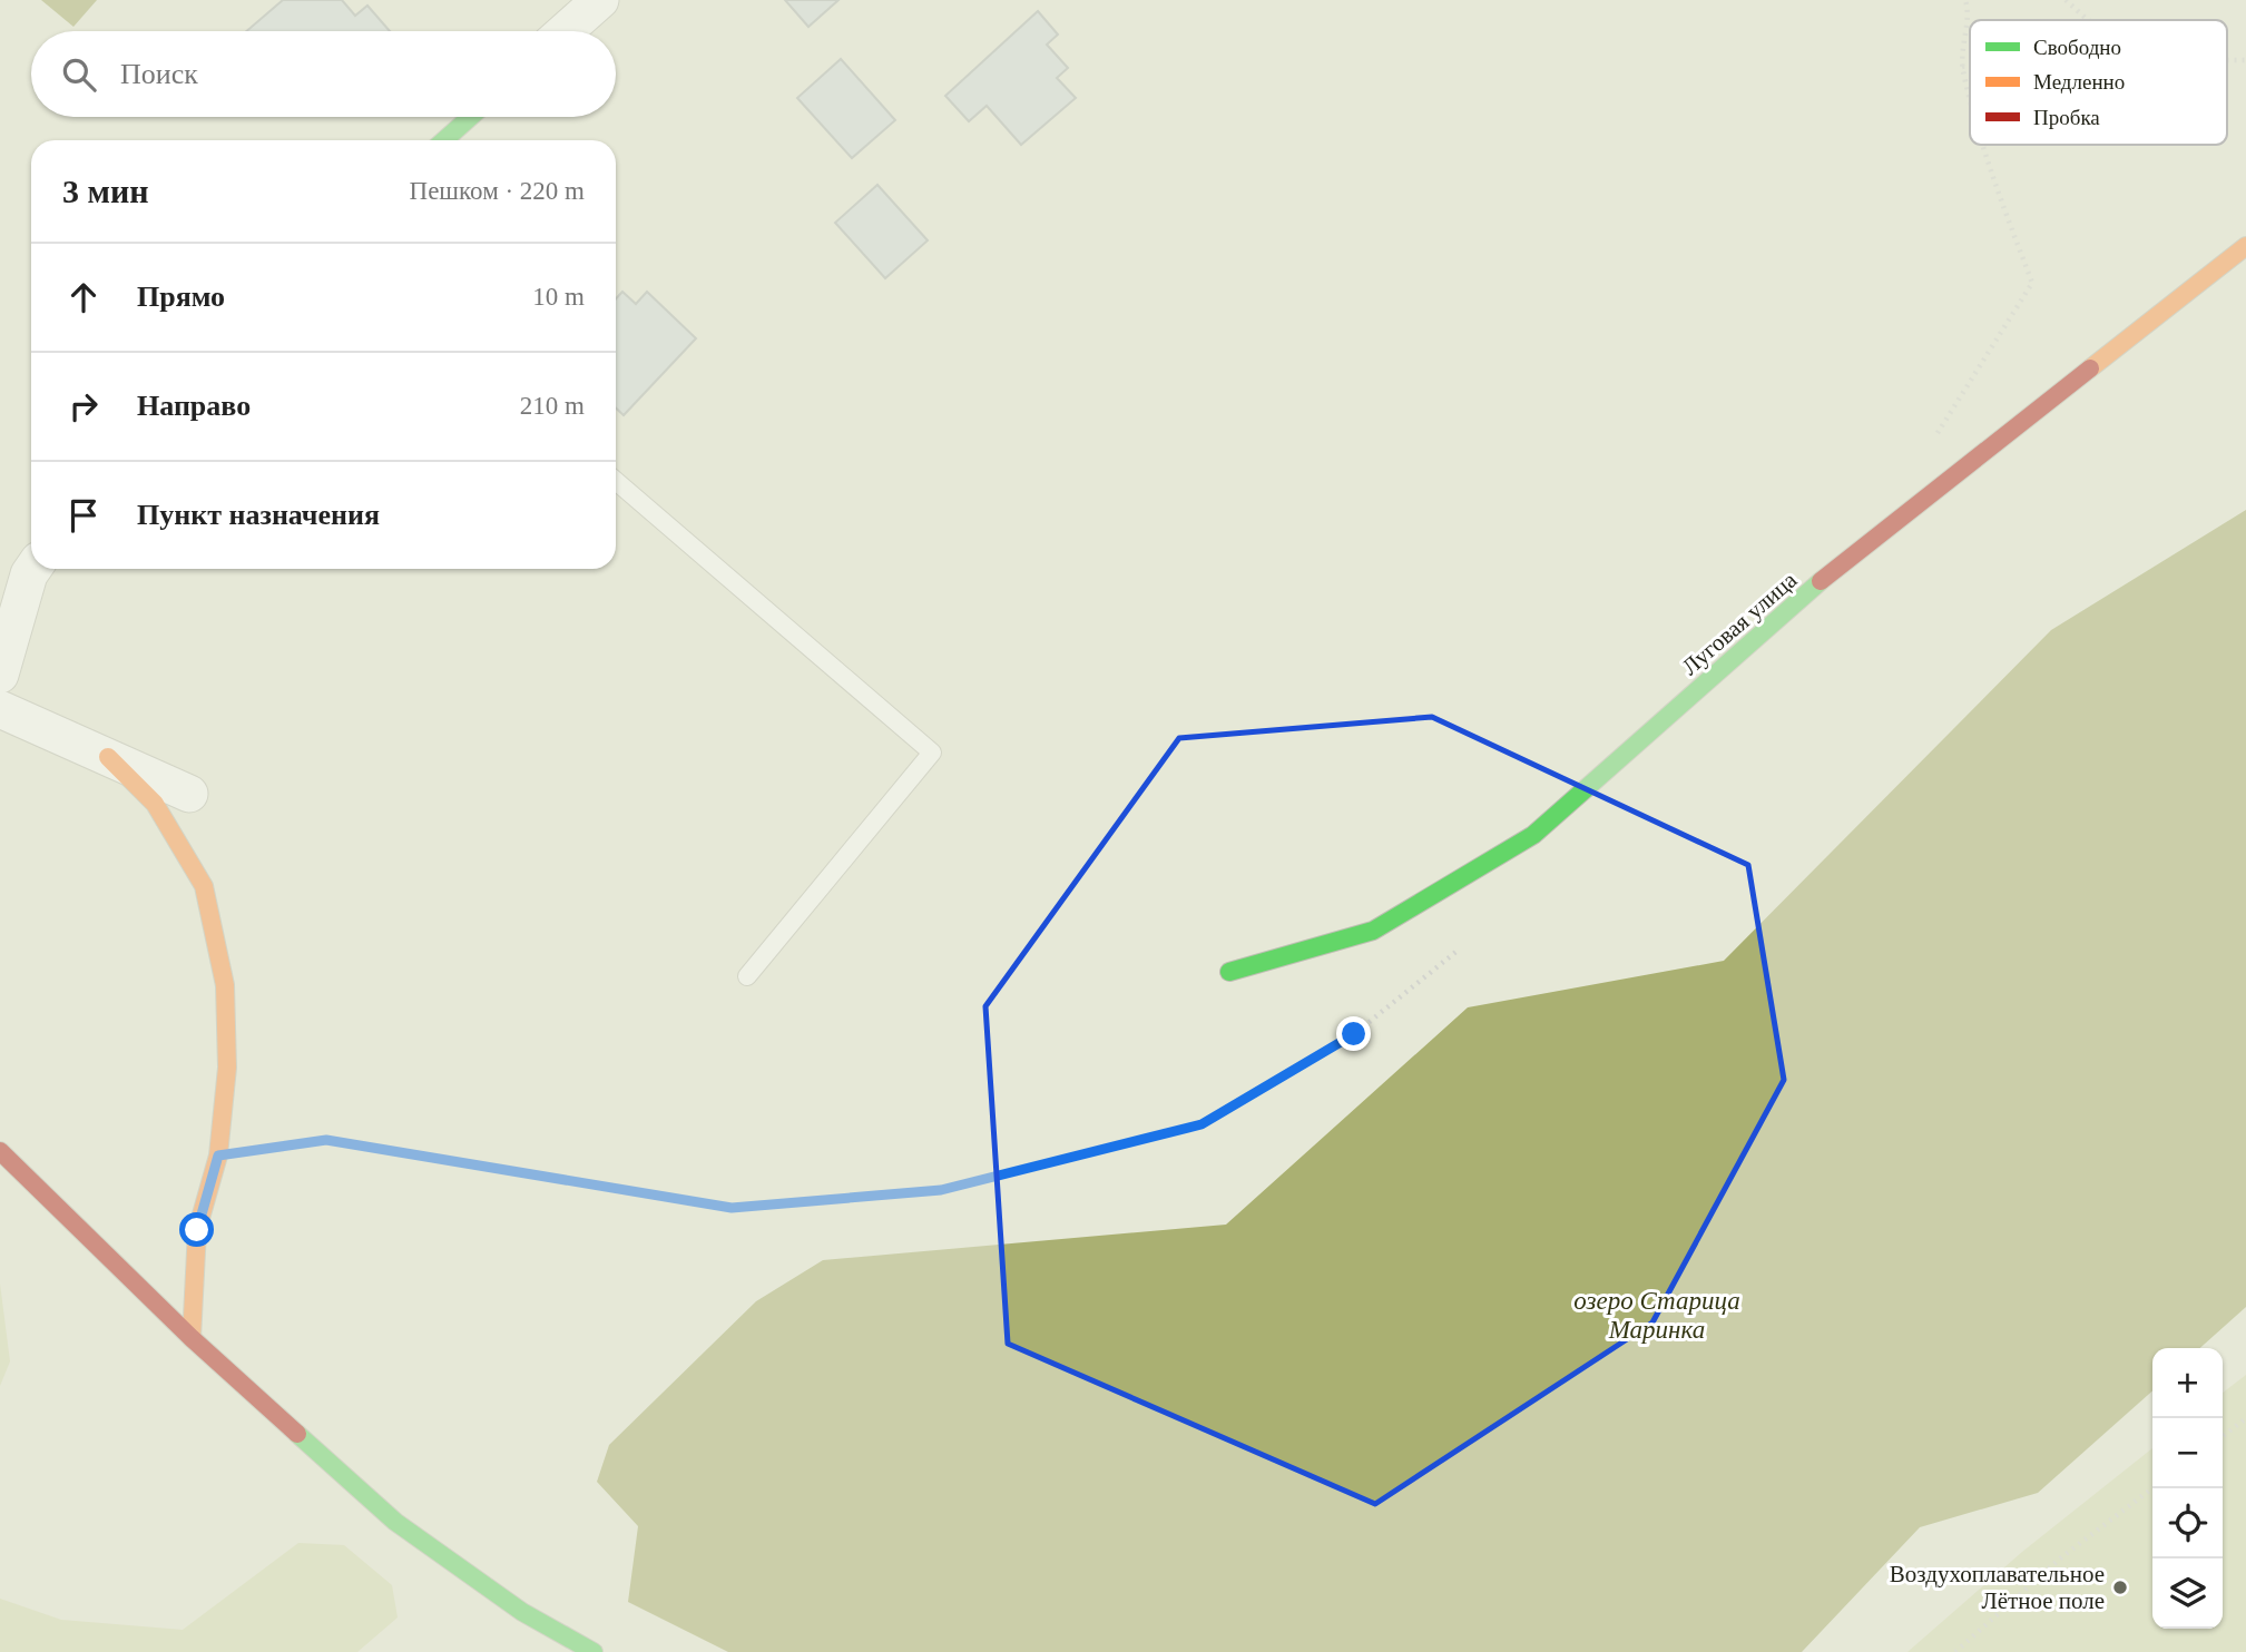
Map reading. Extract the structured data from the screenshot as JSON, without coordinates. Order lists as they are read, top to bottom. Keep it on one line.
{"streets":{"street":["Луговая улица"]},"water":["озеро Старица Маринка"],"places":["Воздухоплавательное Лётное поле"],"legend":["Свободно","Медленно","Пробка"],"page":{"search":"Поиск","heading":["3 мин","Пешком · 220 m"],"list":[["Прямо","10 m"],["Направо","210 m"],"Пункт назначения"],"map_buttons":["+","−"]}}
